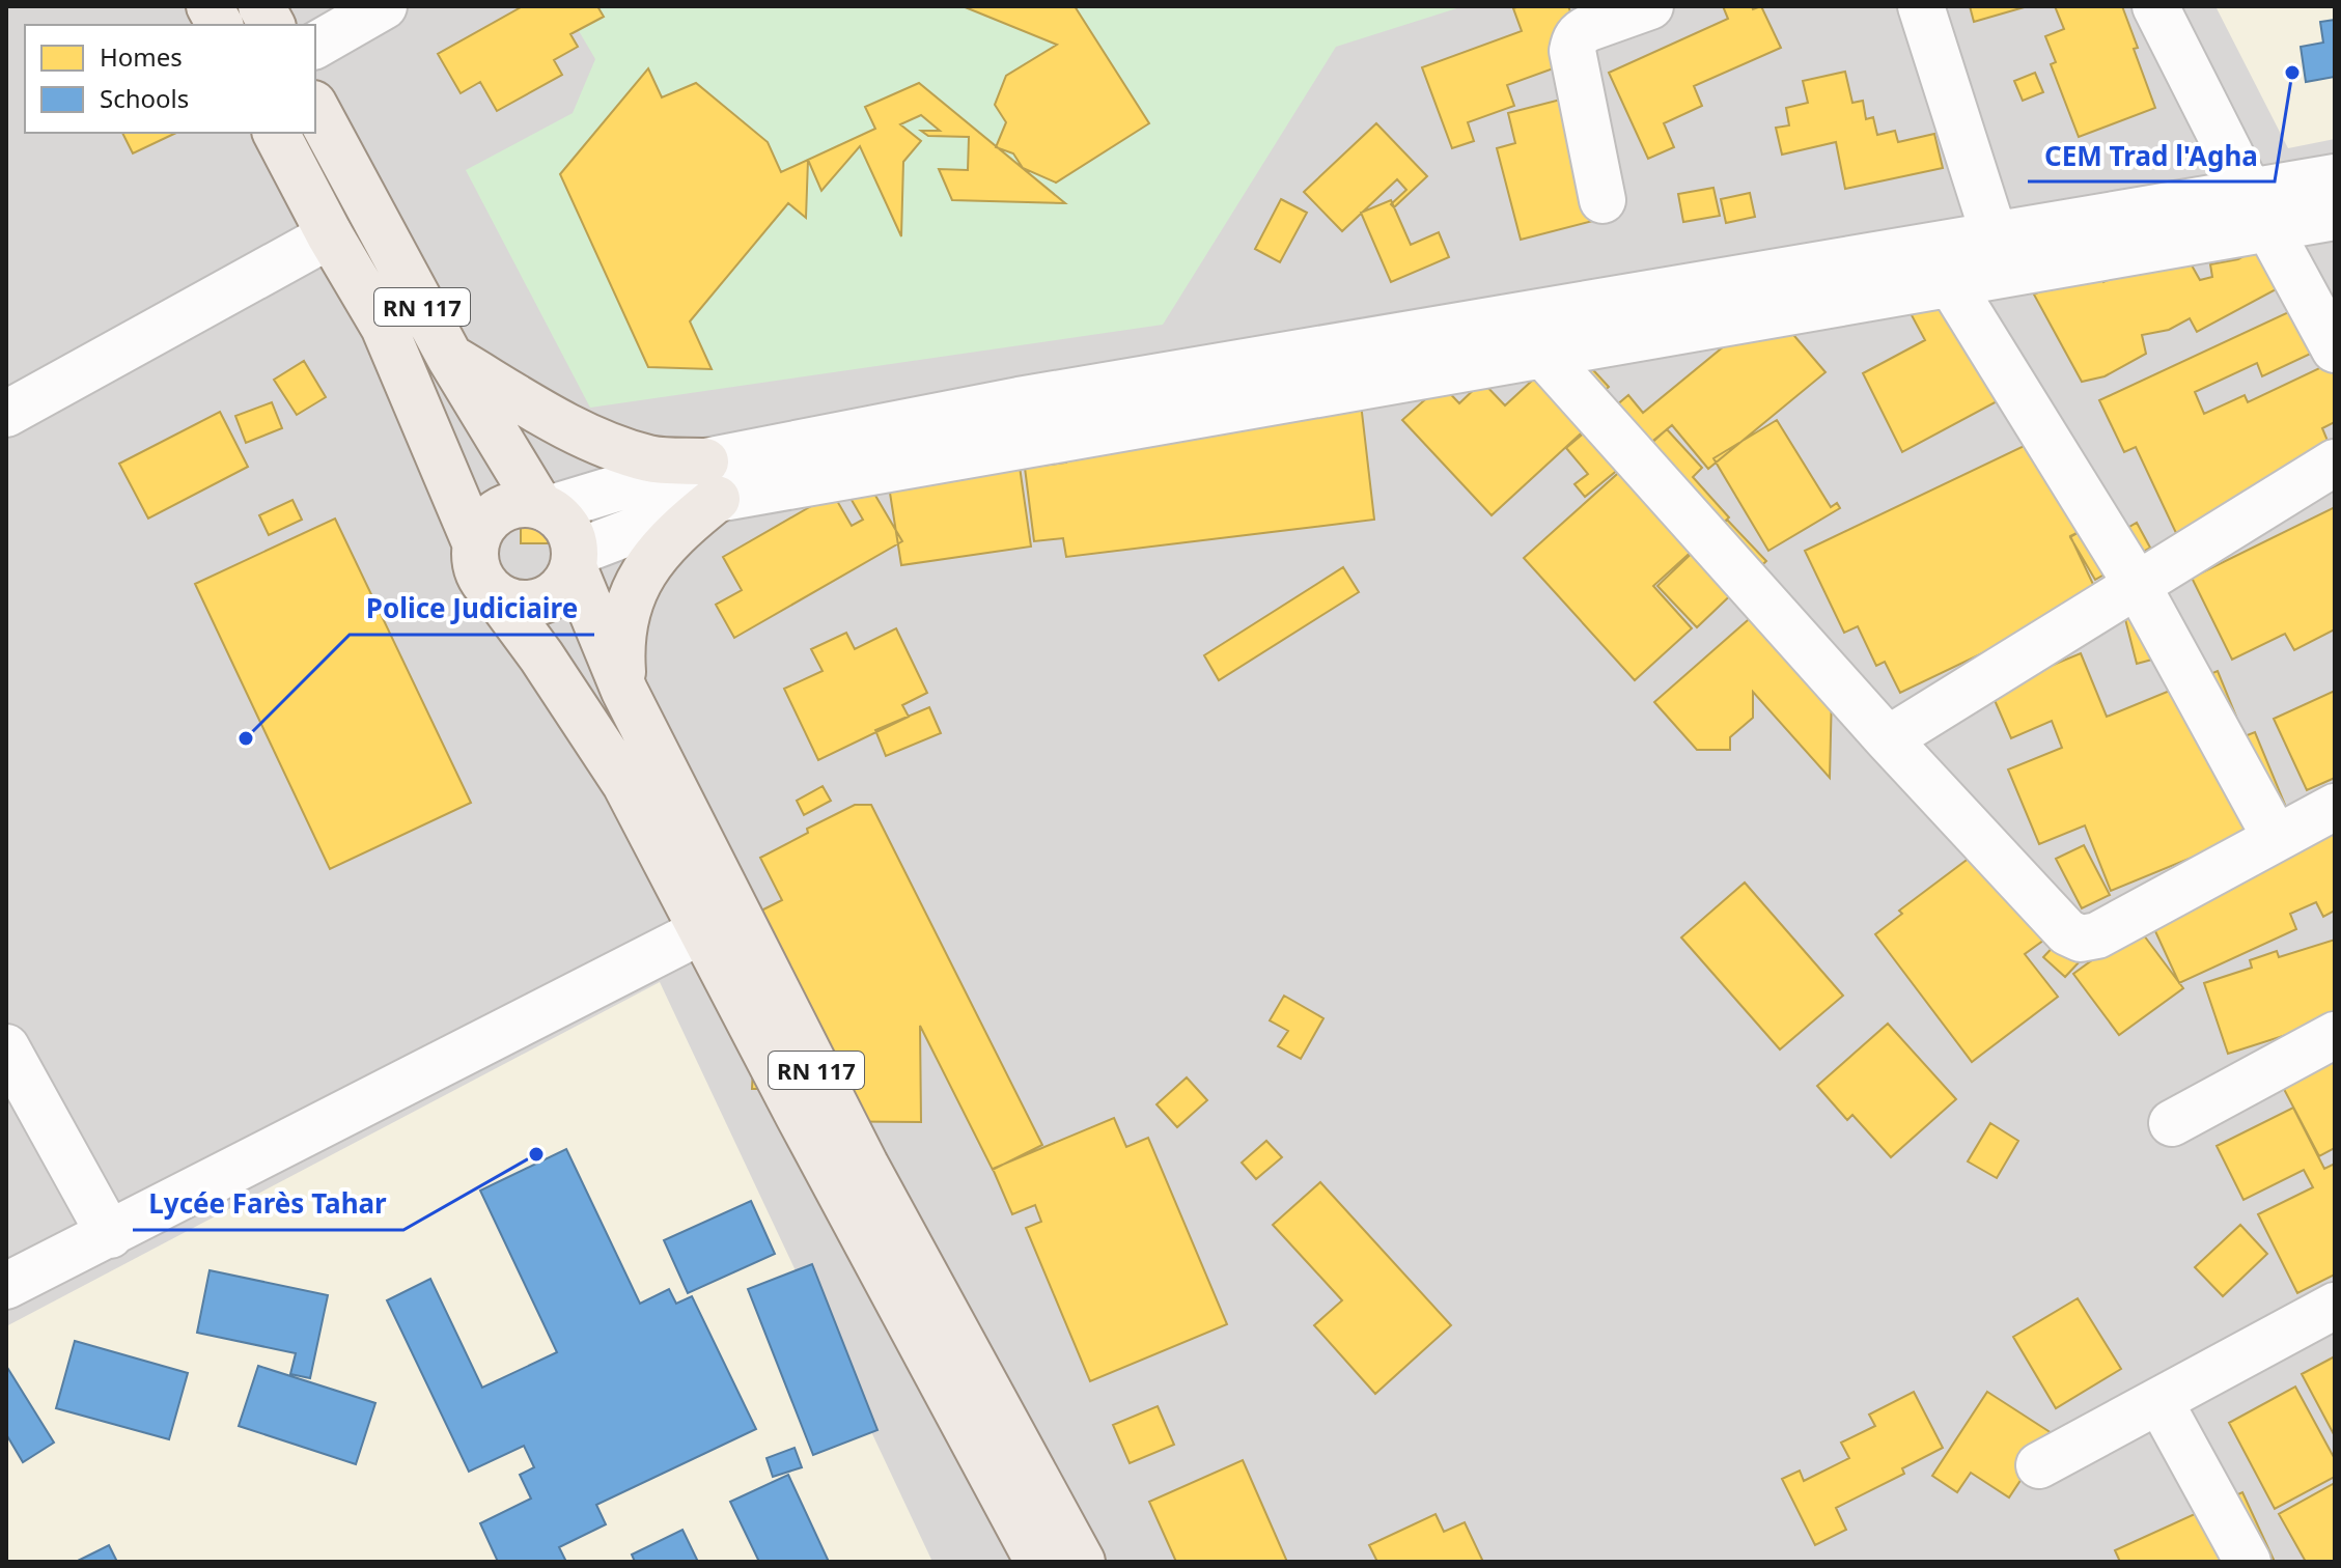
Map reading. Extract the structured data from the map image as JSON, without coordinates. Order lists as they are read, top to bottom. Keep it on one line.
{"streets":{"main road":["RN 117"]},"places":["CEM Trad l'Agha","Police Judiciaire","Lycée Farès Tahar"],"legend":["Homes","Schools"]}
